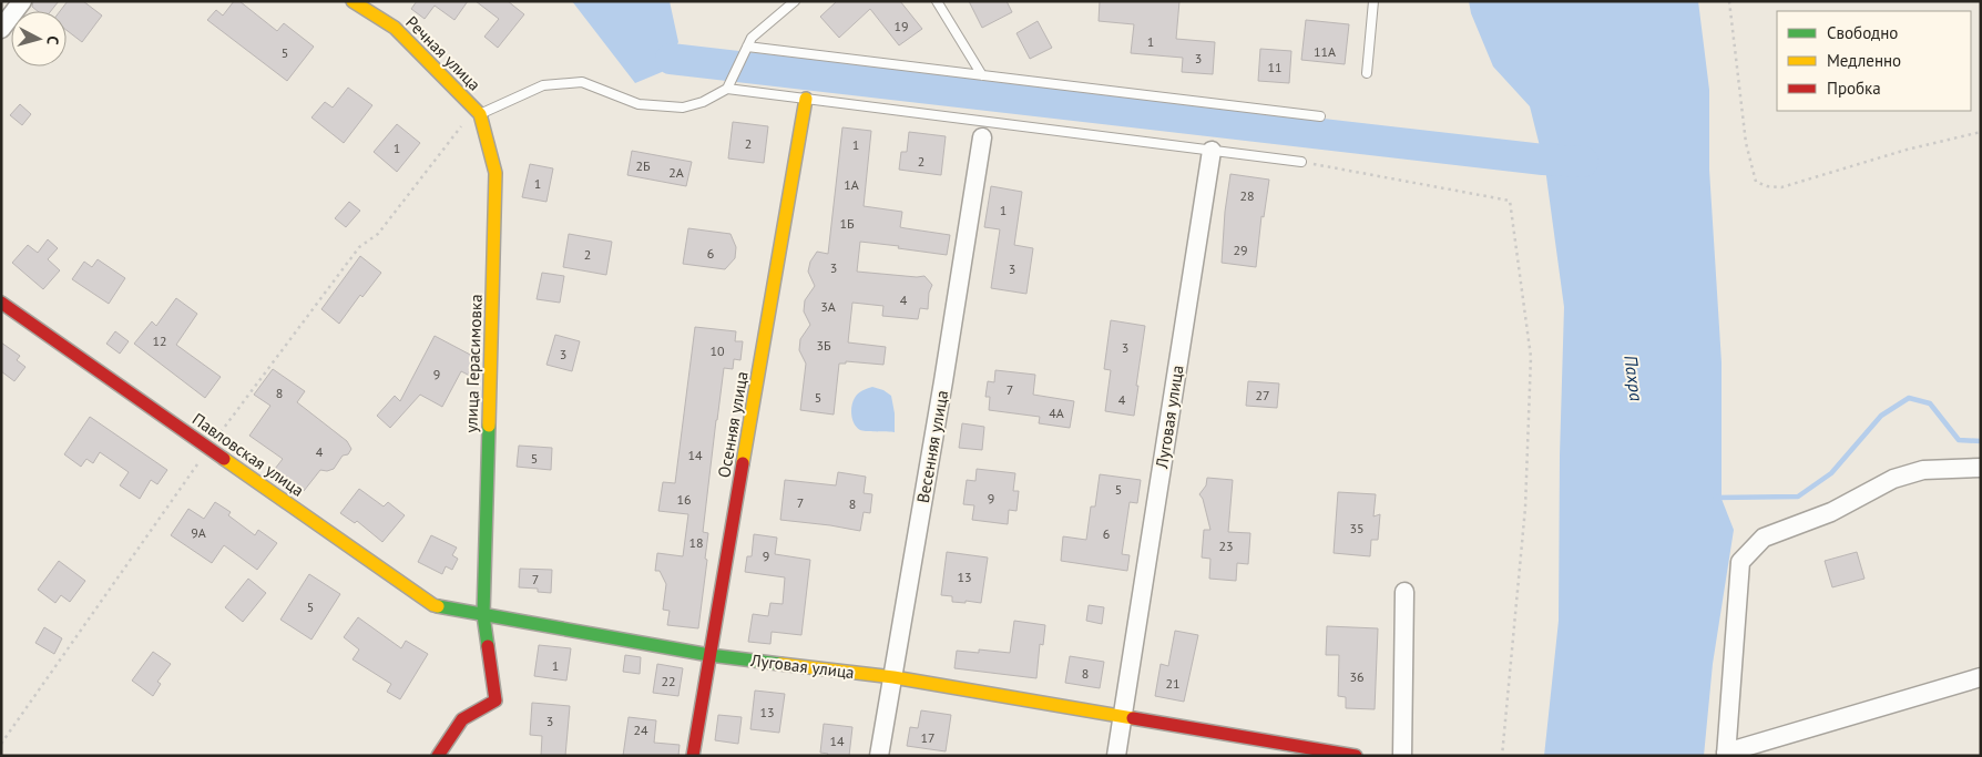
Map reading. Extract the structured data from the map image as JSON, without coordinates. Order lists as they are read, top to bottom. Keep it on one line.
{"streets":{"street":["Речная улица","улица Герасимовка","Луговая улица","Осенняя улица","Весенняя улица","Павловская улица"]},"crossings":[["Речная улица","улица Герасимовка"],["улица Герасимовка","Луговая улица"],["улица Герасимовка","Павловская улица"],["Луговая улица","Осенняя улица"],["Луговая улица","Весенняя улица"],["Луговая улица","Павловская улица"]],"water":["Пахра"],"house_numbers":["19","1","11А","5","3","11","2","1","1","2","2Б","2А","1","1А","28","1","1Б","29","6","2","3","3","4","3А","12","3Б","3","10","3","9","7","8","27","5","4","4А","4","14","5","5","9","16","7","8","35","9А","6","18","23","9","13","7","5","1","8","36","22","21","13","3","24","17","14"],"legend":["Свободно","Медленно","Пробка"],"north":"right"}
